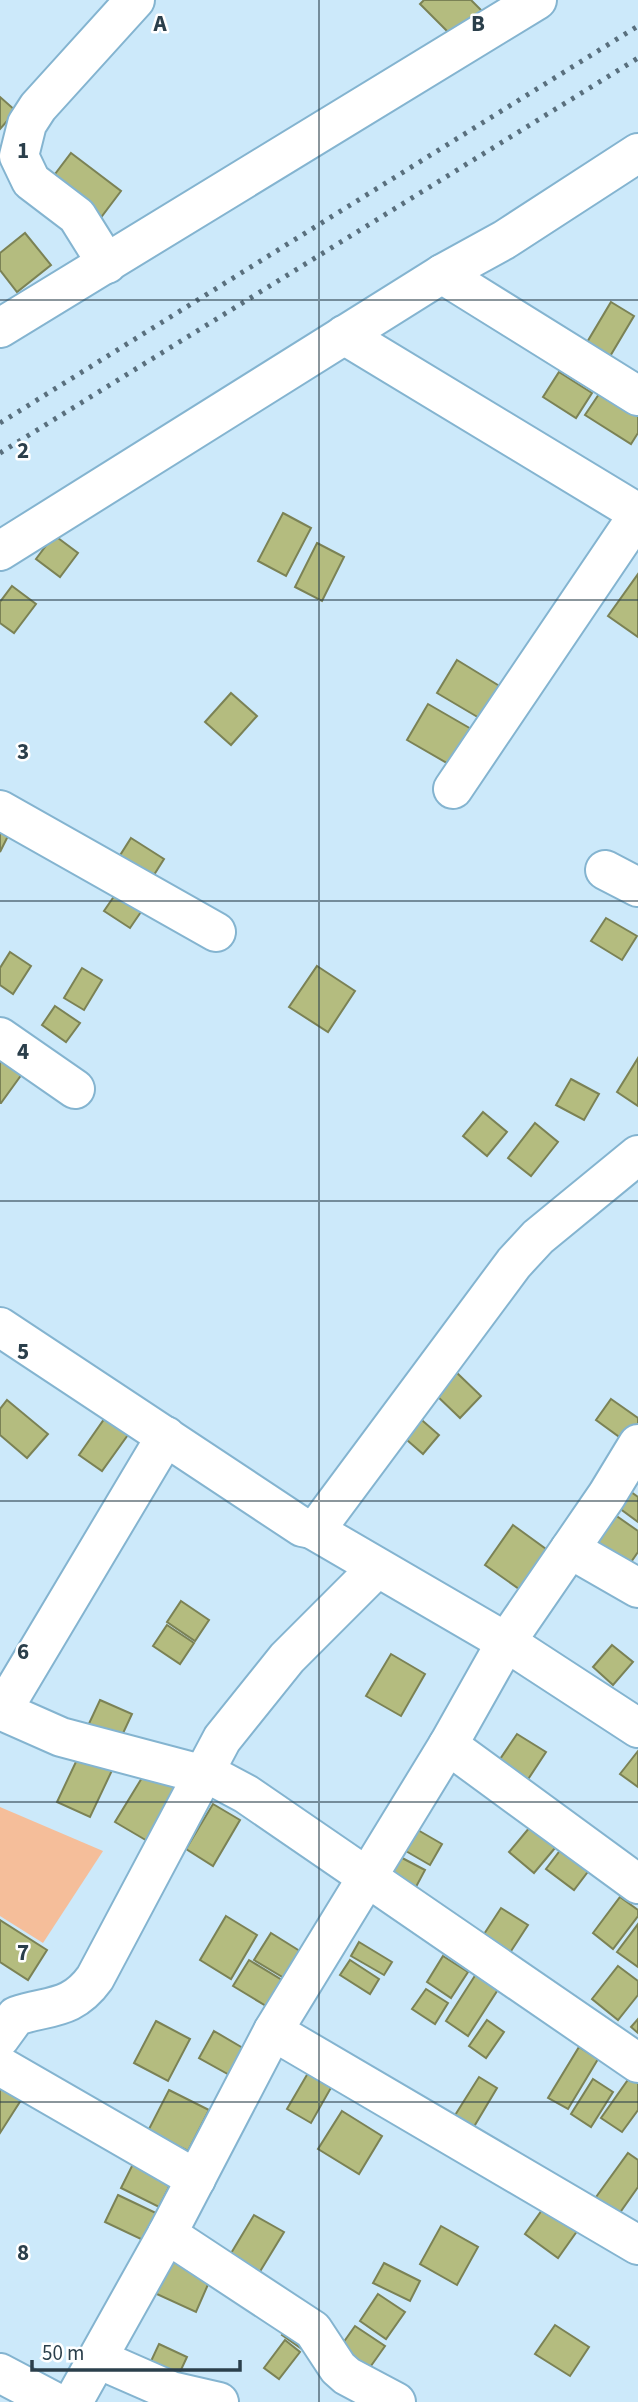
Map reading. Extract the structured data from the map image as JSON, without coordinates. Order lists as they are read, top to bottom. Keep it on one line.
{"scale_bar":"50 m","grid":{"columns":["A","B"],"rows":["1","2","3","4","5","6","7","8"]}}
